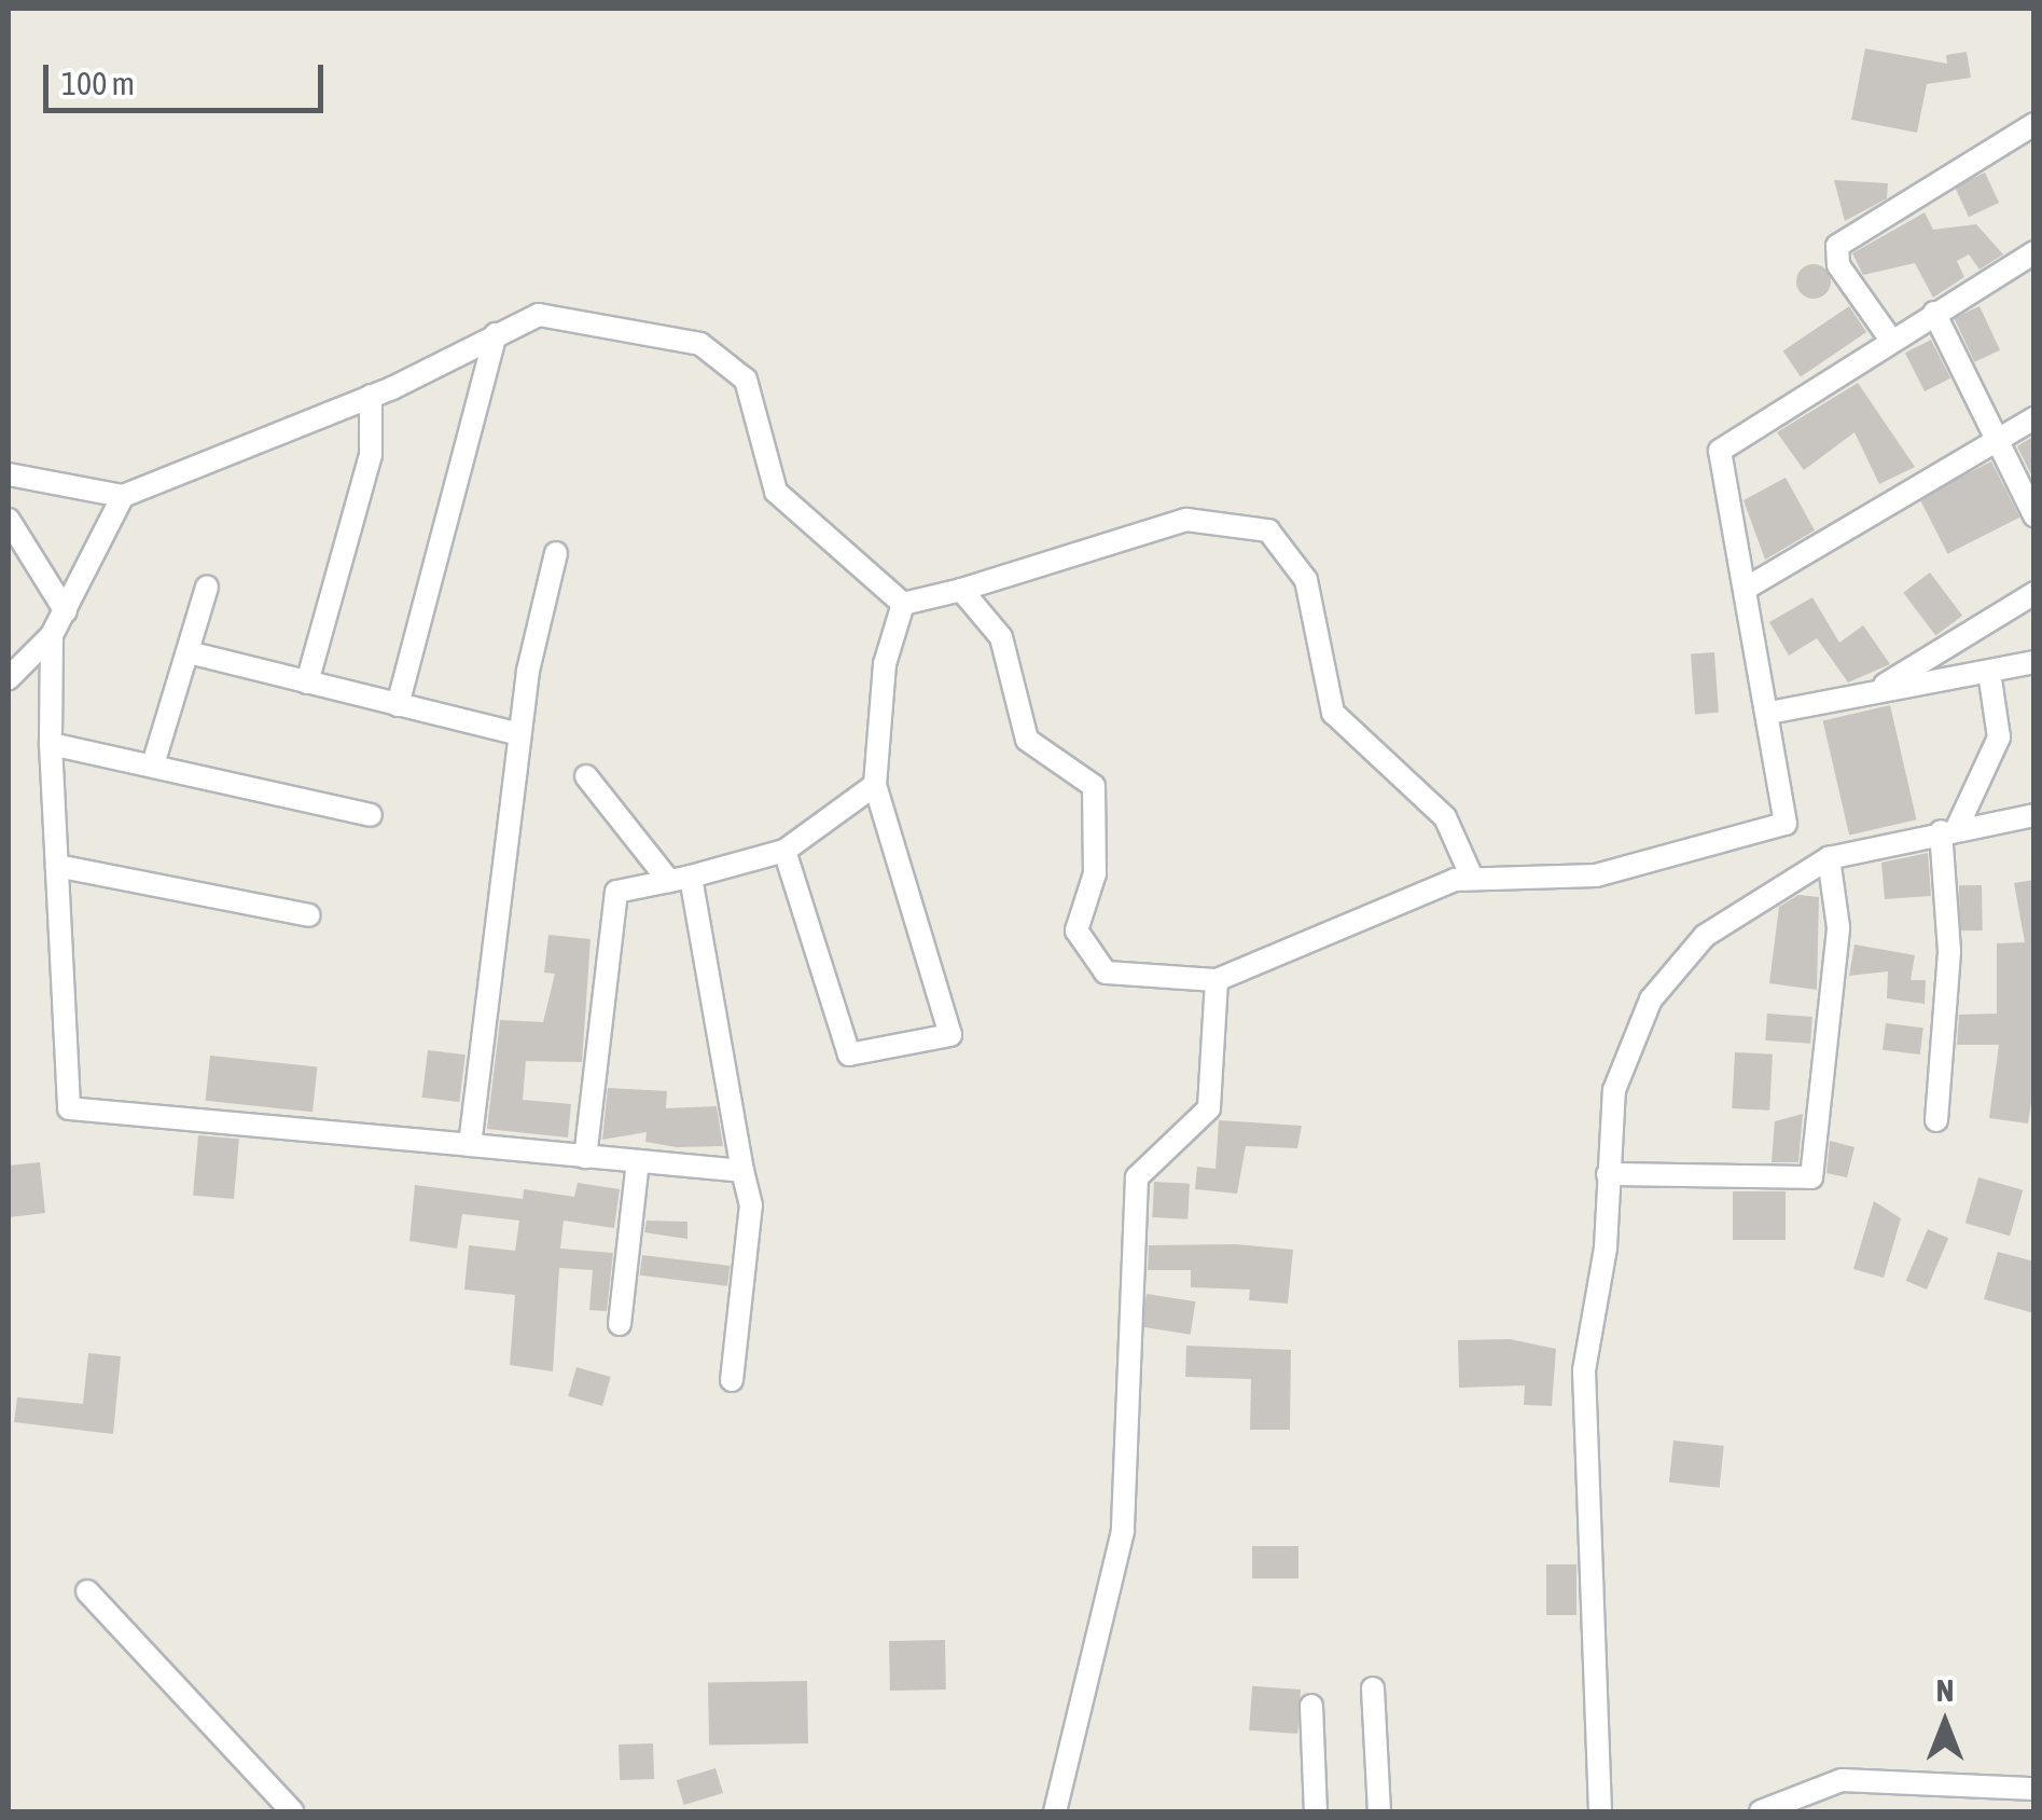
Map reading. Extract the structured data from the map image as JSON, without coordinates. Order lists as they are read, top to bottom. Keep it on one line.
{"scale_bar":"100 m","north":"top"}
